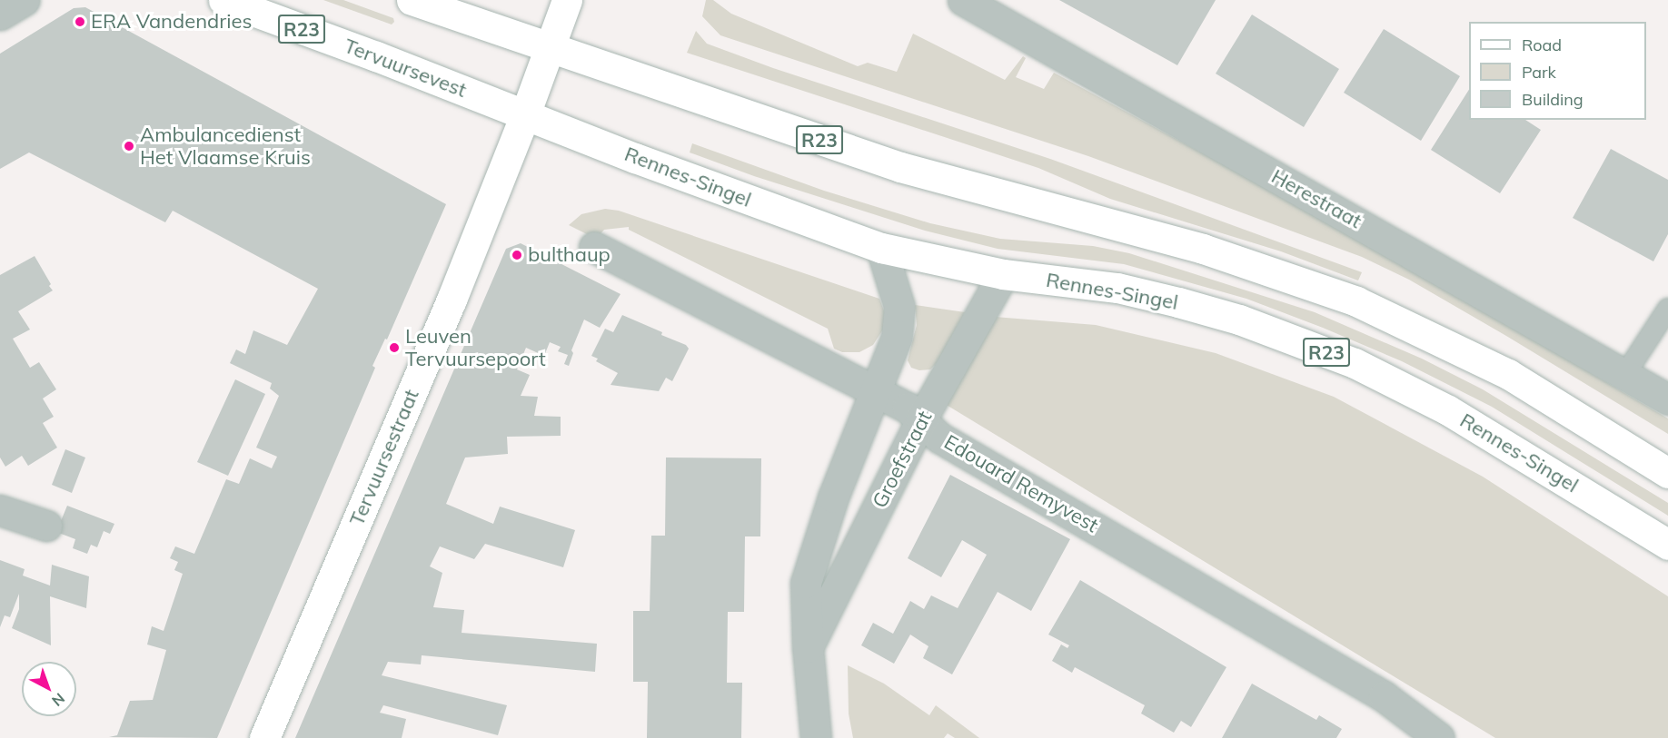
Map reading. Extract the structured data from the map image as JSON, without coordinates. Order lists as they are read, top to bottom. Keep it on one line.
{"streets":{"main road":["R23","Tervuursevest","Rennes-Singel","Tervuursestraat"],"street":["Herestraat","Groefstraat","Edouard Remyvest"]},"crossings":[["R23","Tervuursestraat"],["Tervuursevest","Rennes-Singel"],["Tervuursevest","Tervuursestraat"],["Rennes-Singel","Tervuursestraat"],["Rennes-Singel","Groefstraat"],["Groefstraat","Edouard Remyvest"]],"places":["ERA Vandendries","Ambulancedienst Het Vlaamse Kruis","bulthaup","Leuven Tervuursepoort"],"legend":["Road","Park","Building"],"north":"bottom right"}
